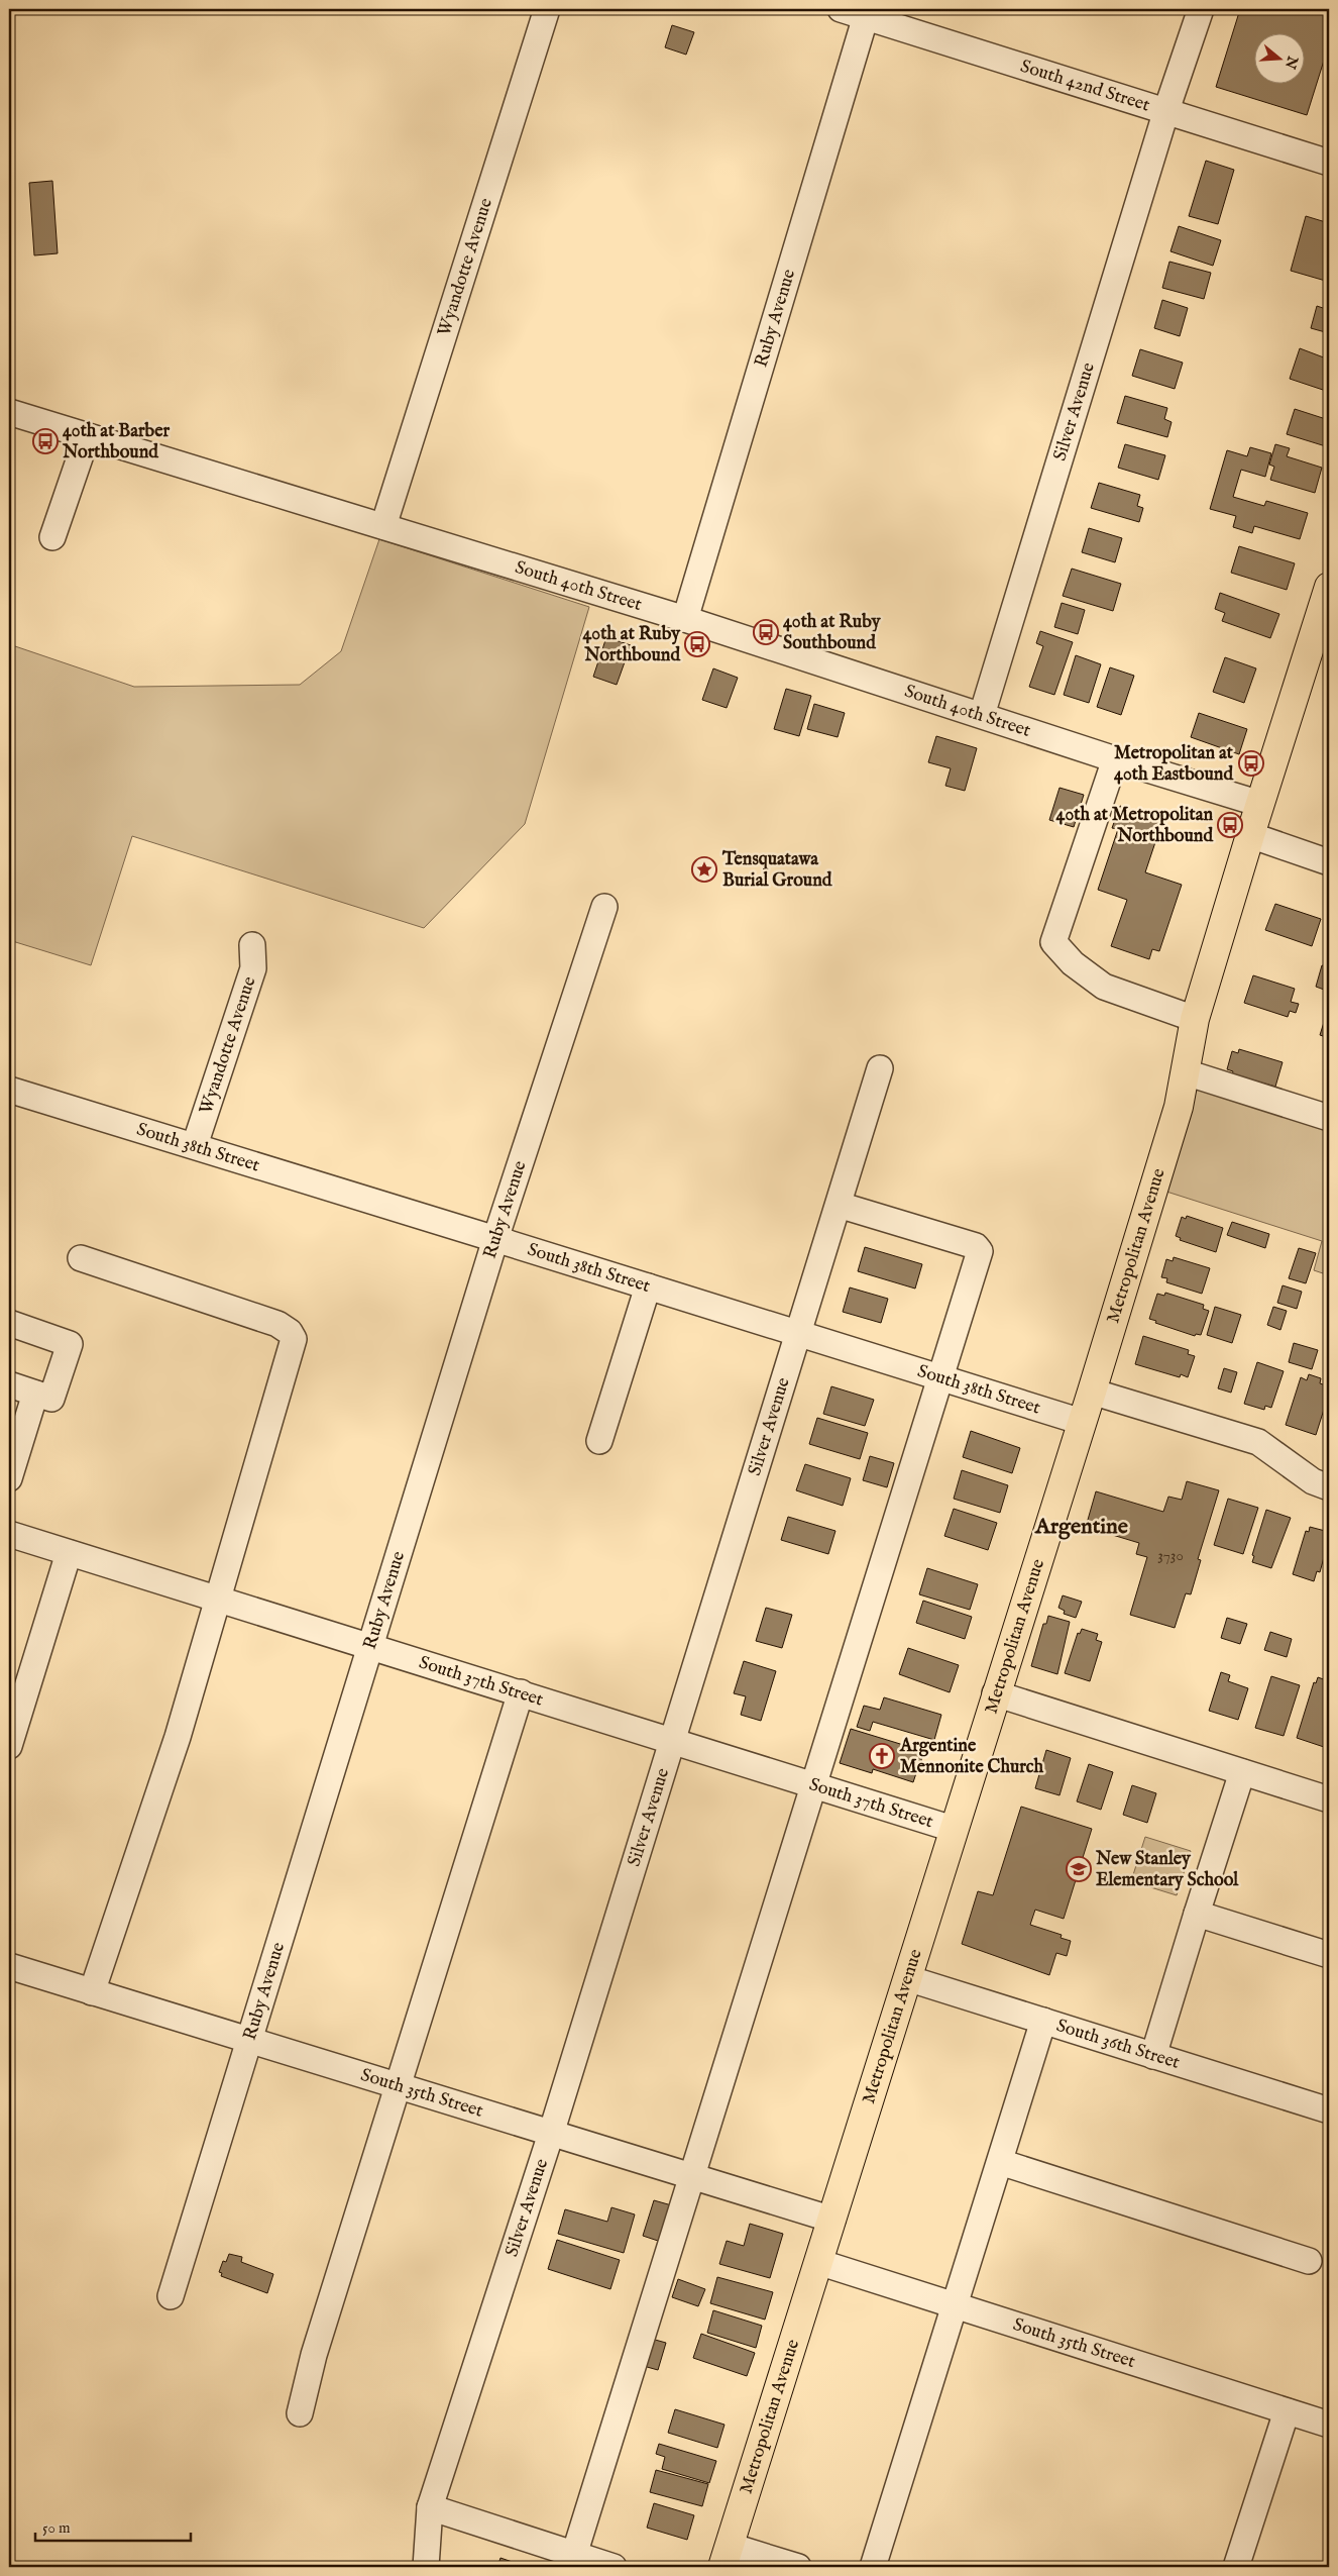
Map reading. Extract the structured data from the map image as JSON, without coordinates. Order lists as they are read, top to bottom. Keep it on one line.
{"streets":{"main road":["Metropolitan Avenue"],"street":["South 42nd Street","Wyandotte Avenue","Ruby Avenue","Silver Avenue","South 40th Street","South 38th Street","South 37th Street","South 36th Street","South 35th Street"]},"crossings":[["South 42nd Street","Ruby Avenue"],["South 42nd Street","Silver Avenue"],["Wyandotte Avenue","South 40th Street"],["Wyandotte Avenue","South 38th Street"],["Ruby Avenue","South 40th Street"],["Ruby Avenue","South 38th Street"],["Ruby Avenue","South 37th Street"],["Ruby Avenue","South 35th Street"],["Silver Avenue","South 40th Street"],["Silver Avenue","South 38th Street"],["Silver Avenue","South 37th Street"],["Silver Avenue","South 35th Street"],["South 40th Street","Metropolitan Avenue"],["South 38th Street","Metropolitan Avenue"],["Metropolitan Avenue","South 37th Street"],["Metropolitan Avenue","South 36th Street"],["Metropolitan Avenue","South 35th Street"]],"districts":["Argentine"],"places":{"bus stop":["40th at Barber Northbound","40th at Ruby Southbound","40th at Ruby Northbound","Metropolitan at 40th Eastbound","40th at Metropolitan Northbound"],"place":["Tensquatawa Burial Ground"],"church":["Argentine Mennonite Church"],"school or university":["New Stanley Elementary School"]},"house_numbers":["3730"],"scale_bar":"50 m","north":"right"}
